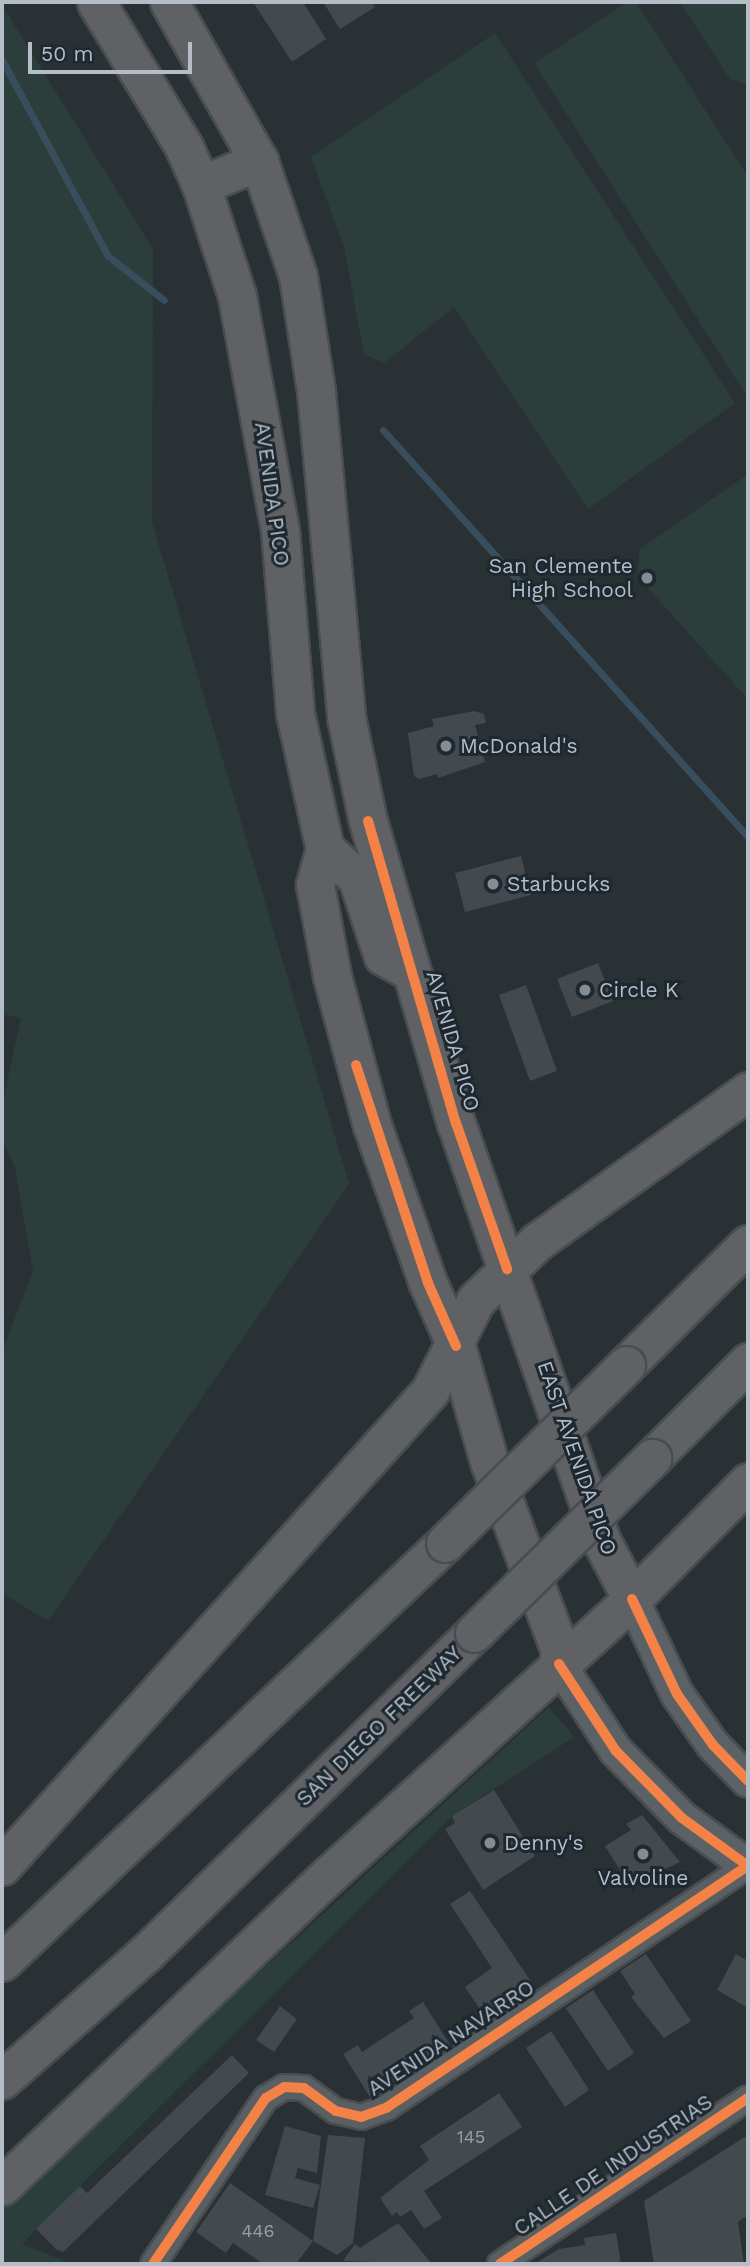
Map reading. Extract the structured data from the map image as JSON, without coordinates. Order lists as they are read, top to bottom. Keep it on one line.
{"streets":{"highway":["AVENIDA PICO","EAST AVENIDA PICO","SAN DIEGO FREEWAY"],"street":["AVENIDA NAVARRO","CALLE DE INDUSTRIAS"]},"crossings":[["AVENIDA PICO","EAST AVENIDA PICO"],["AVENIDA PICO","AVENIDA NAVARRO"]],"places":["San Clemente High School","McDonald's","Starbucks","Circle K","Denny's","Valvoline"],"house_numbers":["145","446"],"scale_bar":"50 m"}
